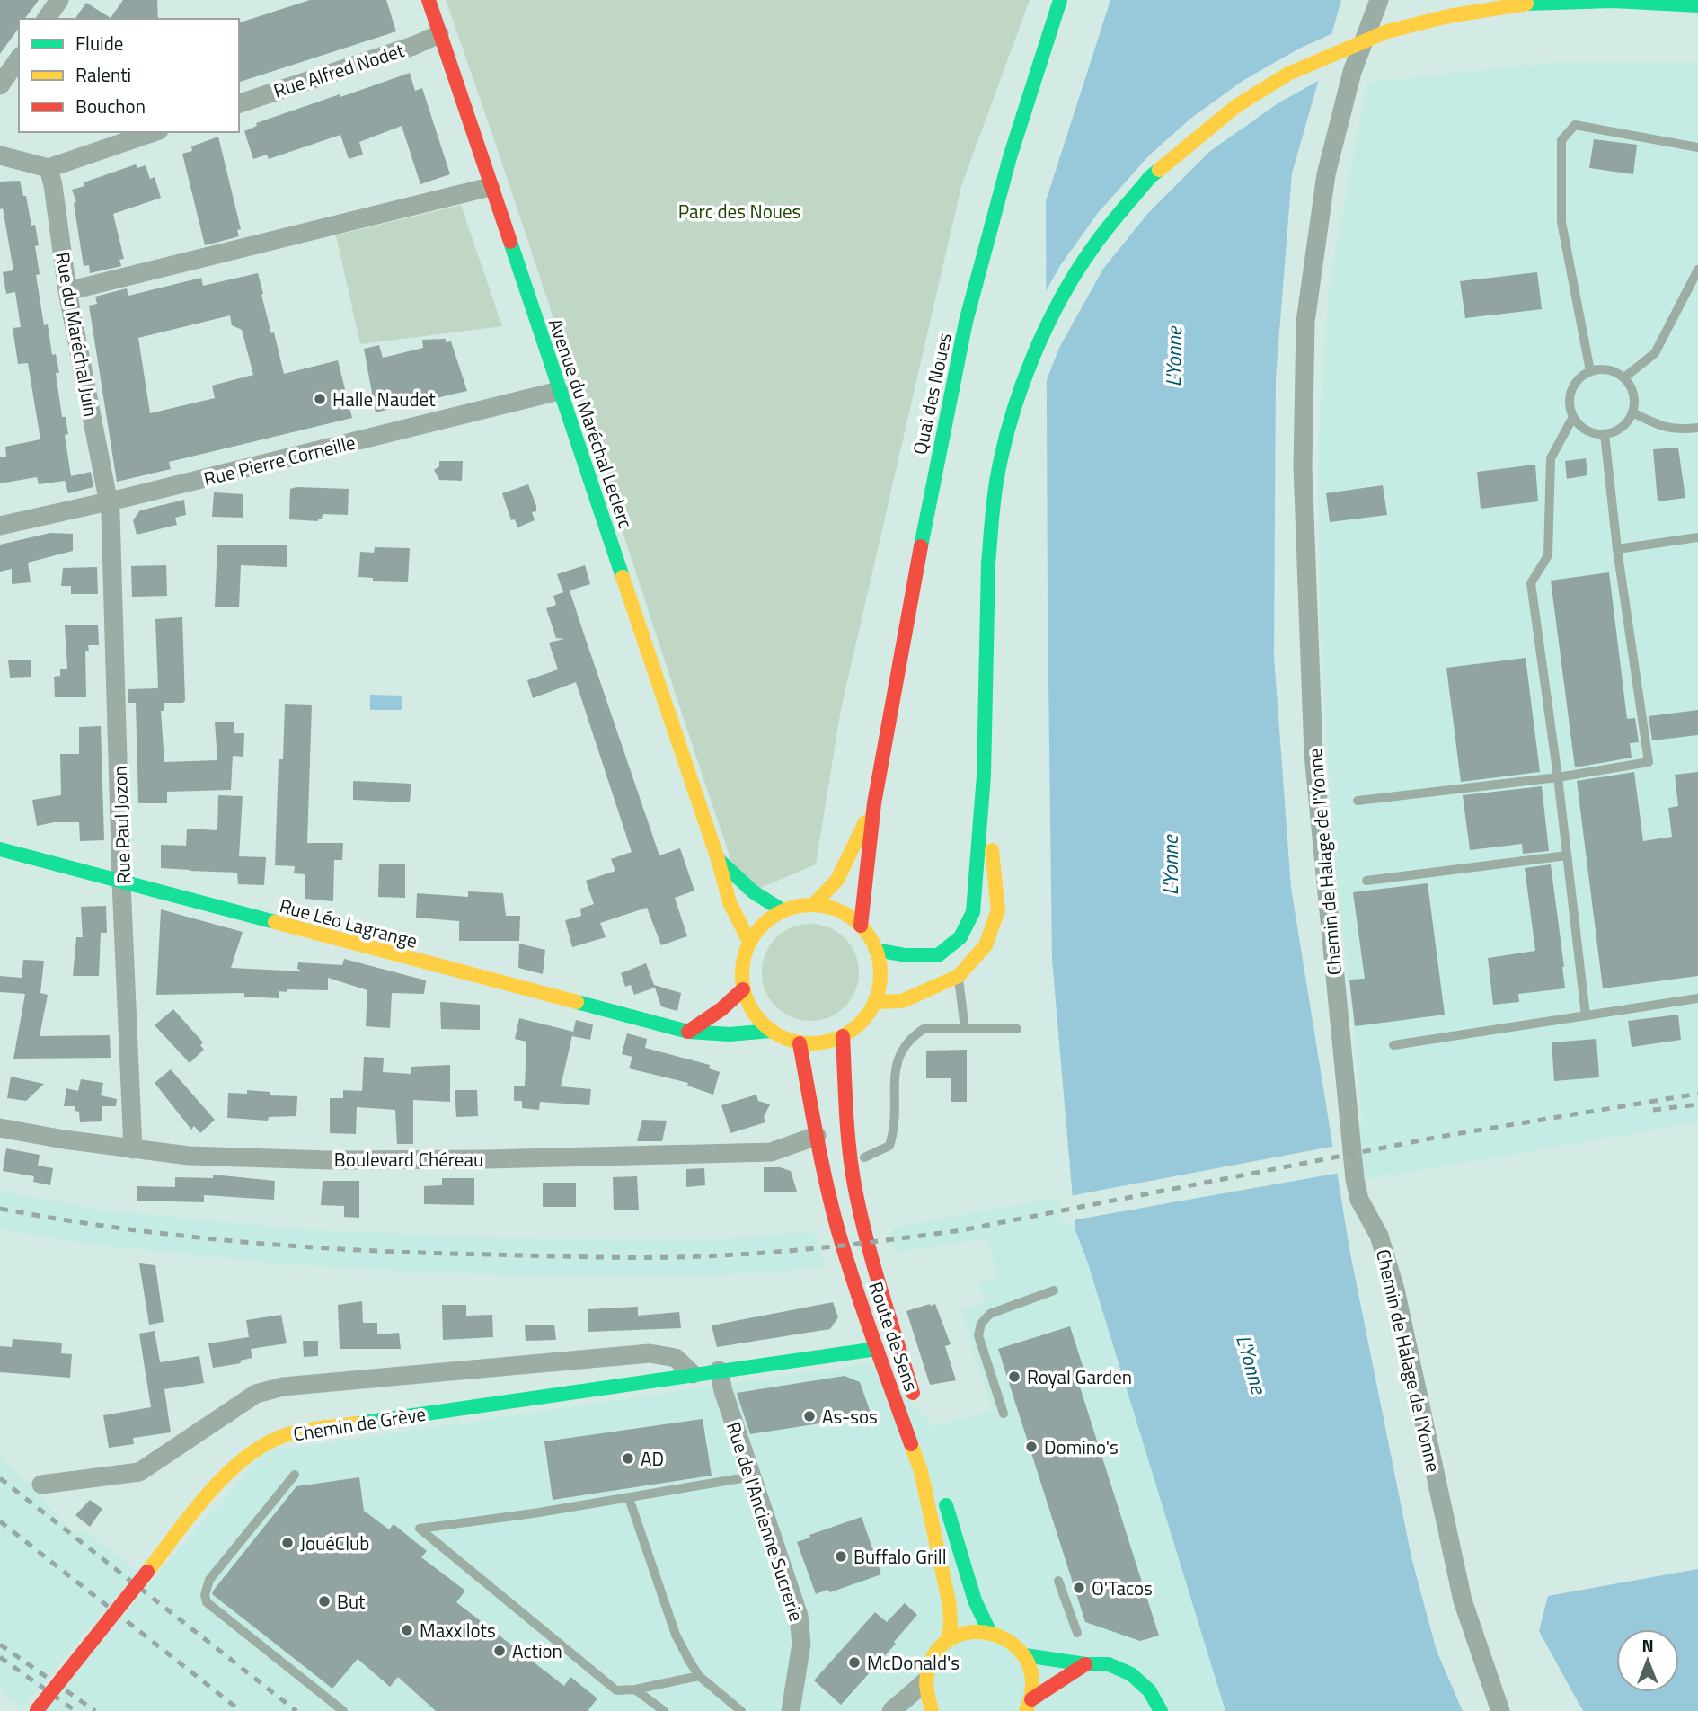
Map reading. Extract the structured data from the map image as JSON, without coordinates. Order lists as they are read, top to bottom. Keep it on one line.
{"streets":{"main road":["Quai des Noues","Avenue du Maréchal Leclerc","Rue Léo Lagrange","Route de Sens","Chemin de Grève"],"street":["Rue Alfred Nodet","Rue du Maréchal Juin","Rue Pierre Corneille","Rue Paul Jozon","Chemin de Halage de l'Yonne","Boulevard Chéreau","Rue de l'Ancienne Sucrerie"]},"crossings":[["Rue Alfred Nodet","Avenue du Maréchal Leclerc"],["Rue du Maréchal Juin","Rue Pierre Corneille"],["Rue du Maréchal Juin","Rue Paul Jozon"],["Avenue du Maréchal Leclerc","Rue Pierre Corneille"],["Avenue du Maréchal Leclerc","Rue Léo Lagrange"],["Avenue du Maréchal Leclerc","Route de Sens"],["Rue Pierre Corneille","Rue Paul Jozon"],["Rue Paul Jozon","Rue Léo Lagrange"],["Rue Paul Jozon","Boulevard Chéreau"],["Rue Léo Lagrange","Route de Sens"],["Boulevard Chéreau","Route de Sens"],["Route de Sens","Chemin de Grève"],["Chemin de Grève","Rue de l'Ancienne Sucrerie"]],"water":["L'Yonne"],"parks":["Parc des Noues"],"places":["Halle Naudet","Royal Garden","As-sos","Domino's","AD","JouéClub","Buffalo Grill","O'Tacos","But","Maxxilots","Action","McDonald's"],"legend":["Fluide","Ralenti","Bouchon"],"north":"top"}
